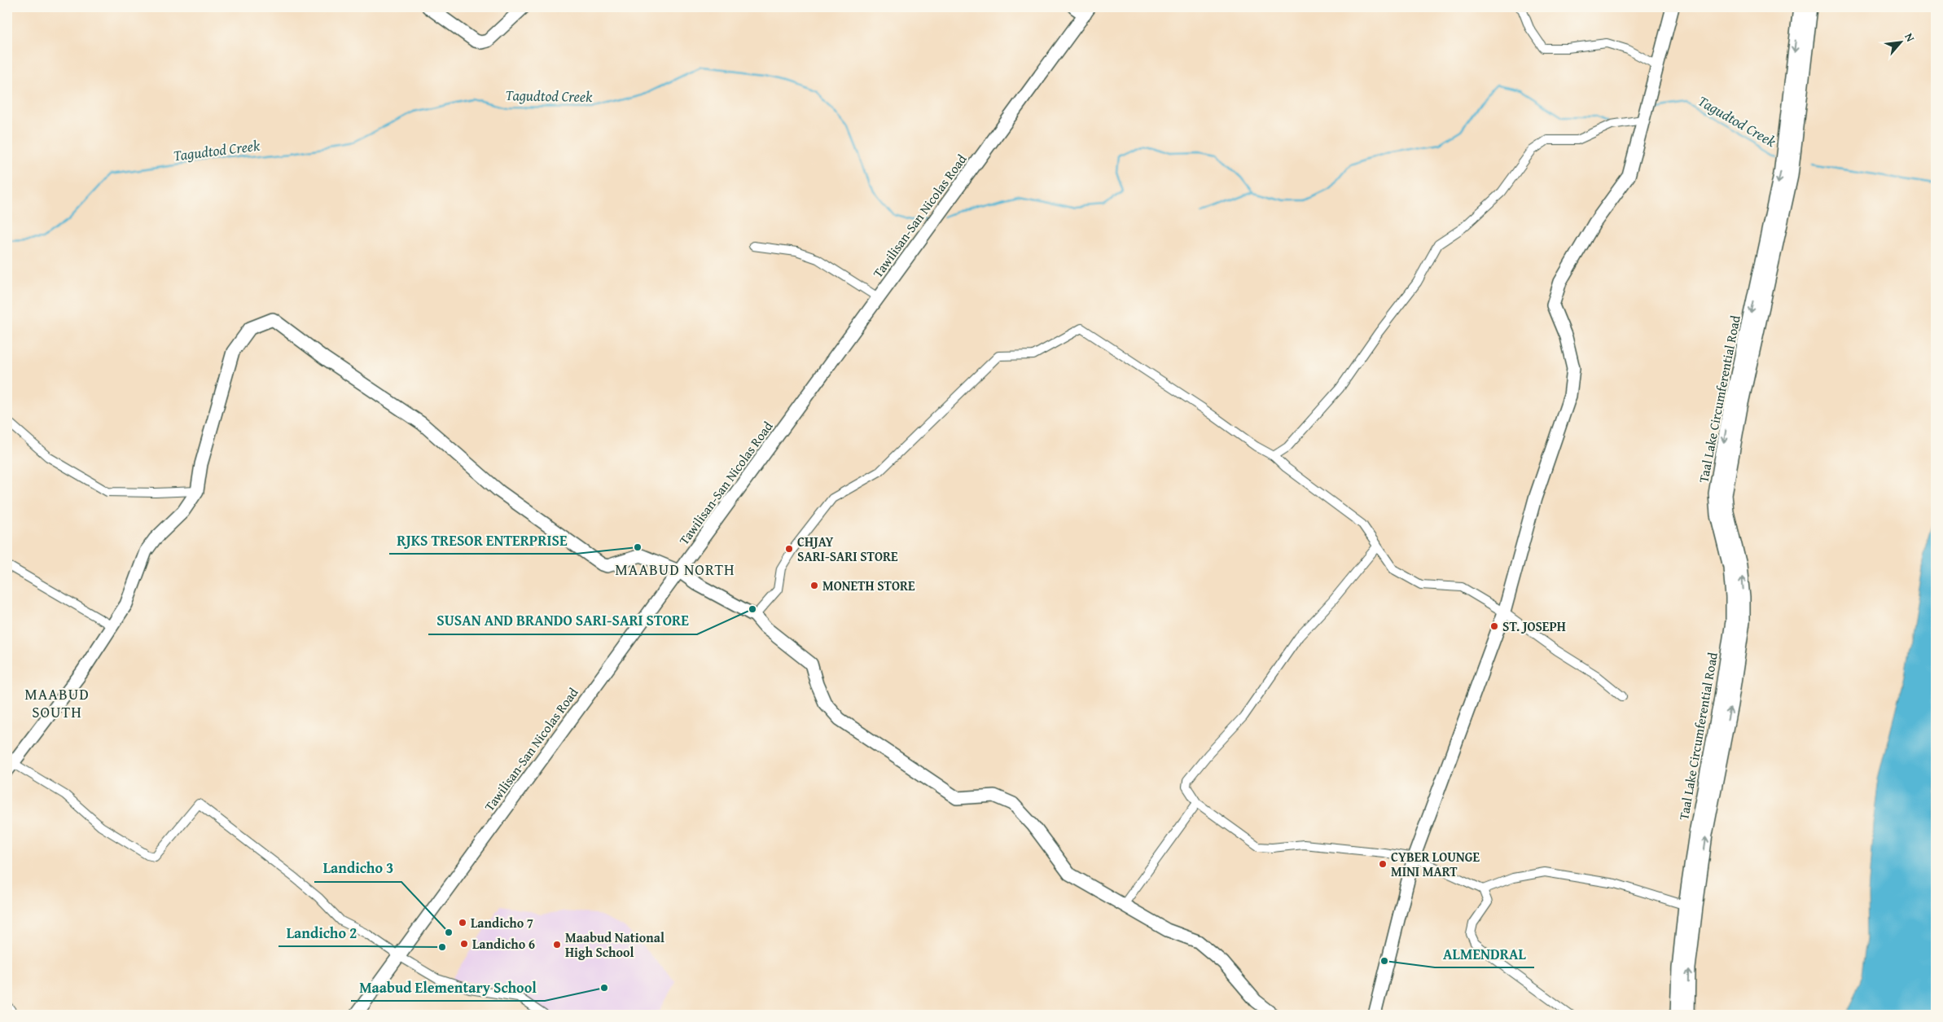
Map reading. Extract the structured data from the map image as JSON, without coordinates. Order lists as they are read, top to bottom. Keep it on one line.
{"streets":{"street":["Tawilisan-San Nicolas Road","Taal Lake Circumferential Road"]},"districts":["MAABUD NORTH","MAABUD SOUTH"],"water":["Tagudtod Creek"],"places":["RJKS TRESOR ENTERPRISE","CHJAY SARI-SARI STORE","MONETH STORE","SUSAN AND BRANDO SARI-SARI STORE","ST. JOSEPH","CYBER LOUNGE MINI MART","Landicho 7","Landicho 3","Landicho 6","Maabud National High School","Landicho 2","ALMENDRAL","Maabud Elementary School"],"north":"top right"}
